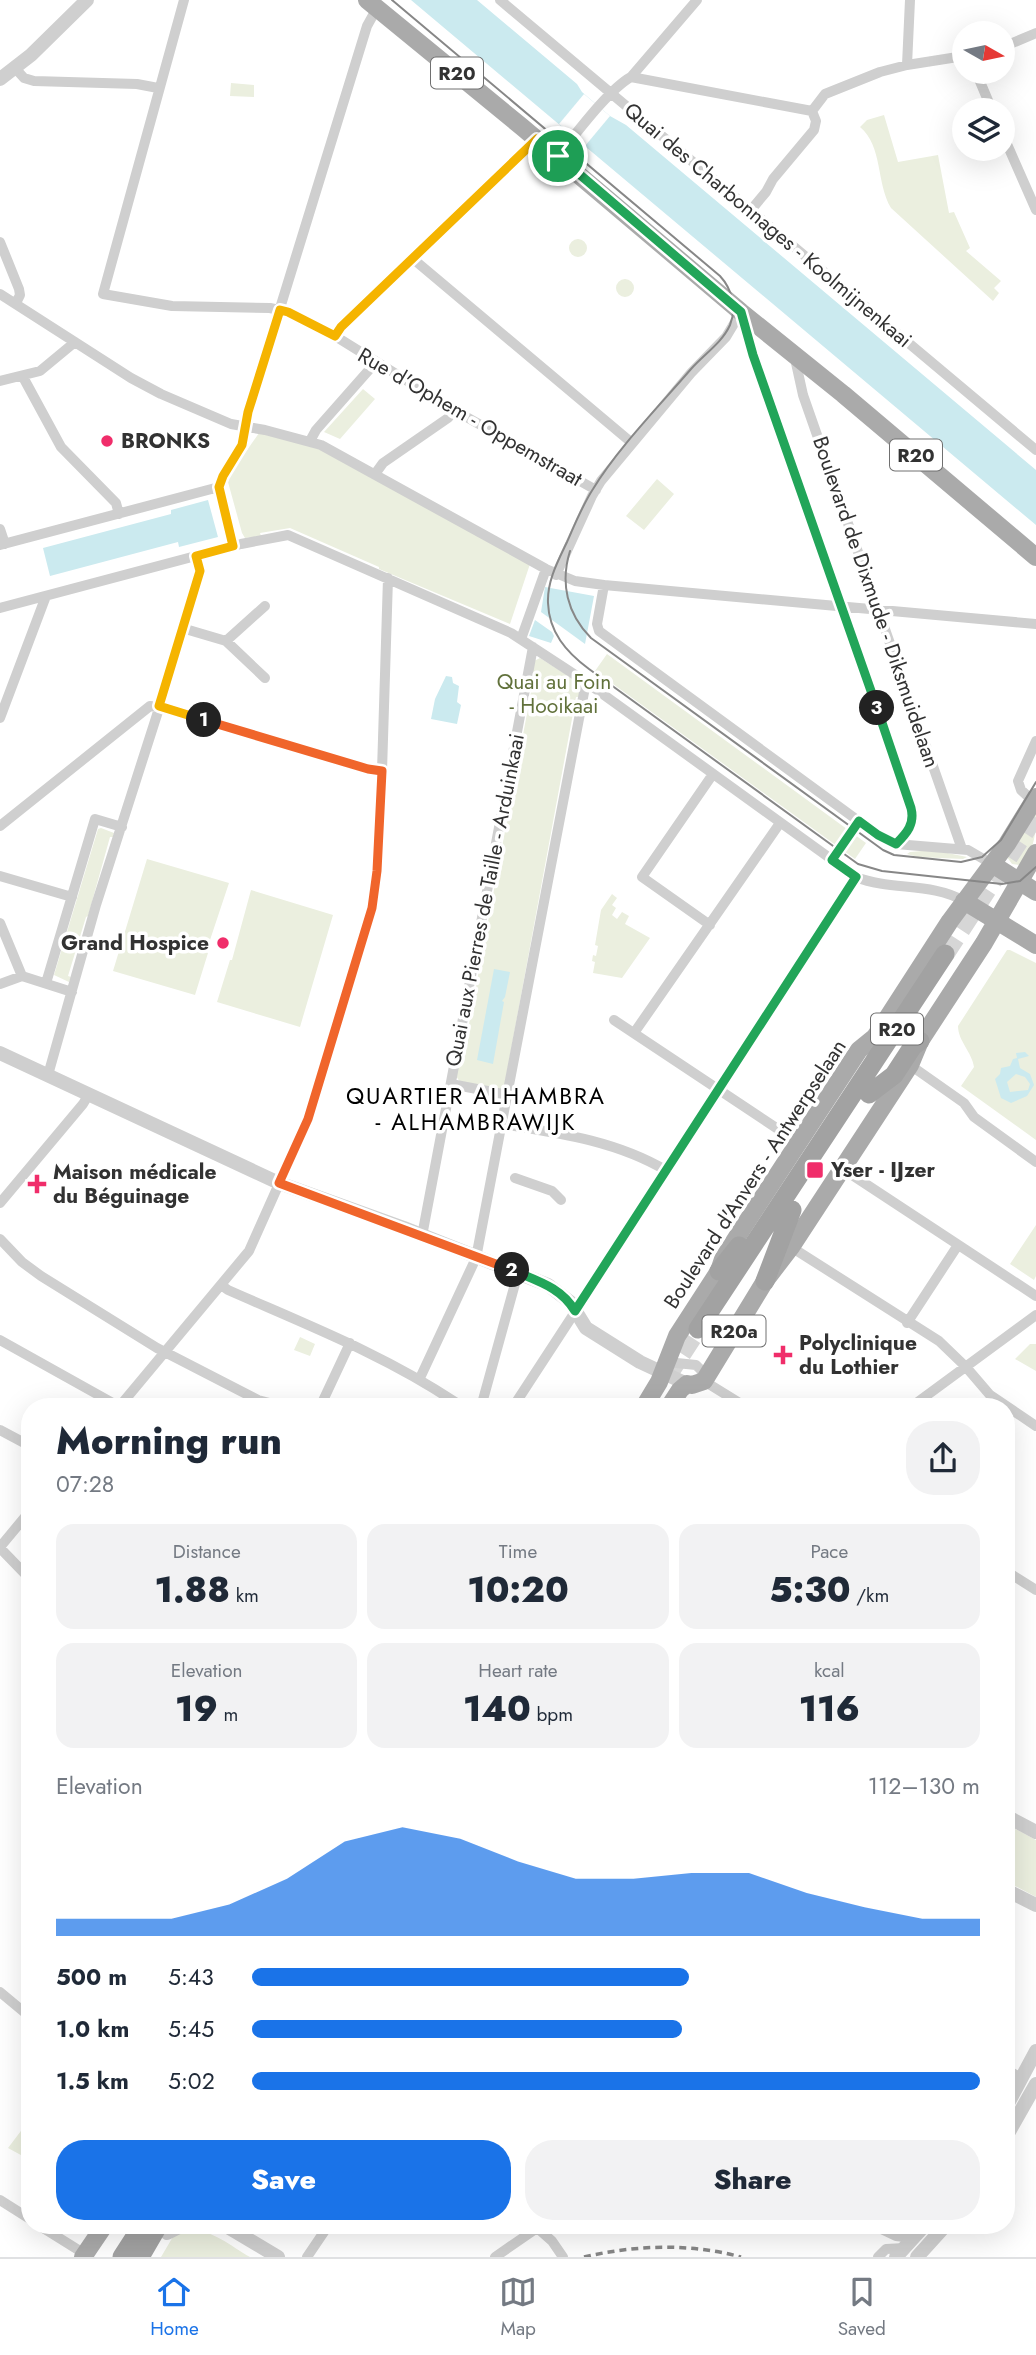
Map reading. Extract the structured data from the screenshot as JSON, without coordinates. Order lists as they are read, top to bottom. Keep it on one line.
{"streets":{"highway":["R20"],"main road":["Boulevard d'Anvers - Antwerpselaan","R20a"],"street":["Quai des Charbonnages - Koolmijnenkaai","Rue d'Ophem - Oppemstraat","Boulevard de Dixmude - Diksmuidelaan","Quai aux Pierres de Taille - Arduinkaai"]},"crossings":[["R20","Boulevard de Dixmude - Diksmuidelaan"],["Boulevard d'Anvers - Antwerpselaan","R20a"]],"districts":["QUARTIER ALHAMBRA - ALHAMBRAWIJK"],"parks":["Quai au Foin - Hooikaai"],"places":{"other":["BRONKS","Grand Hospice"],"transit":["Yser - IJzer"],"health":["Maison médicale du Béguinage","Polyclinique du Lothier"]},"north":"right","page":{"pins":["3","1","2"],"heading":["Morning run","07:28"],"stats":[["Distance","1.88 km"],["Time","10:20"],["Pace","5:30 /km"],["Elevation","19 m"],["Heart rate","140 bpm"],["kcal","116"]],"chart":["Elevation","112–130 m"],"list":[{"name":"500 m","note":"5:43"},{"name":"1.0 km","note":"5:45"},{"name":"1.5 km","note":"5:02"}],"buttons":["Save","Share"],"tabs":["Home","Map","Saved"]}}
